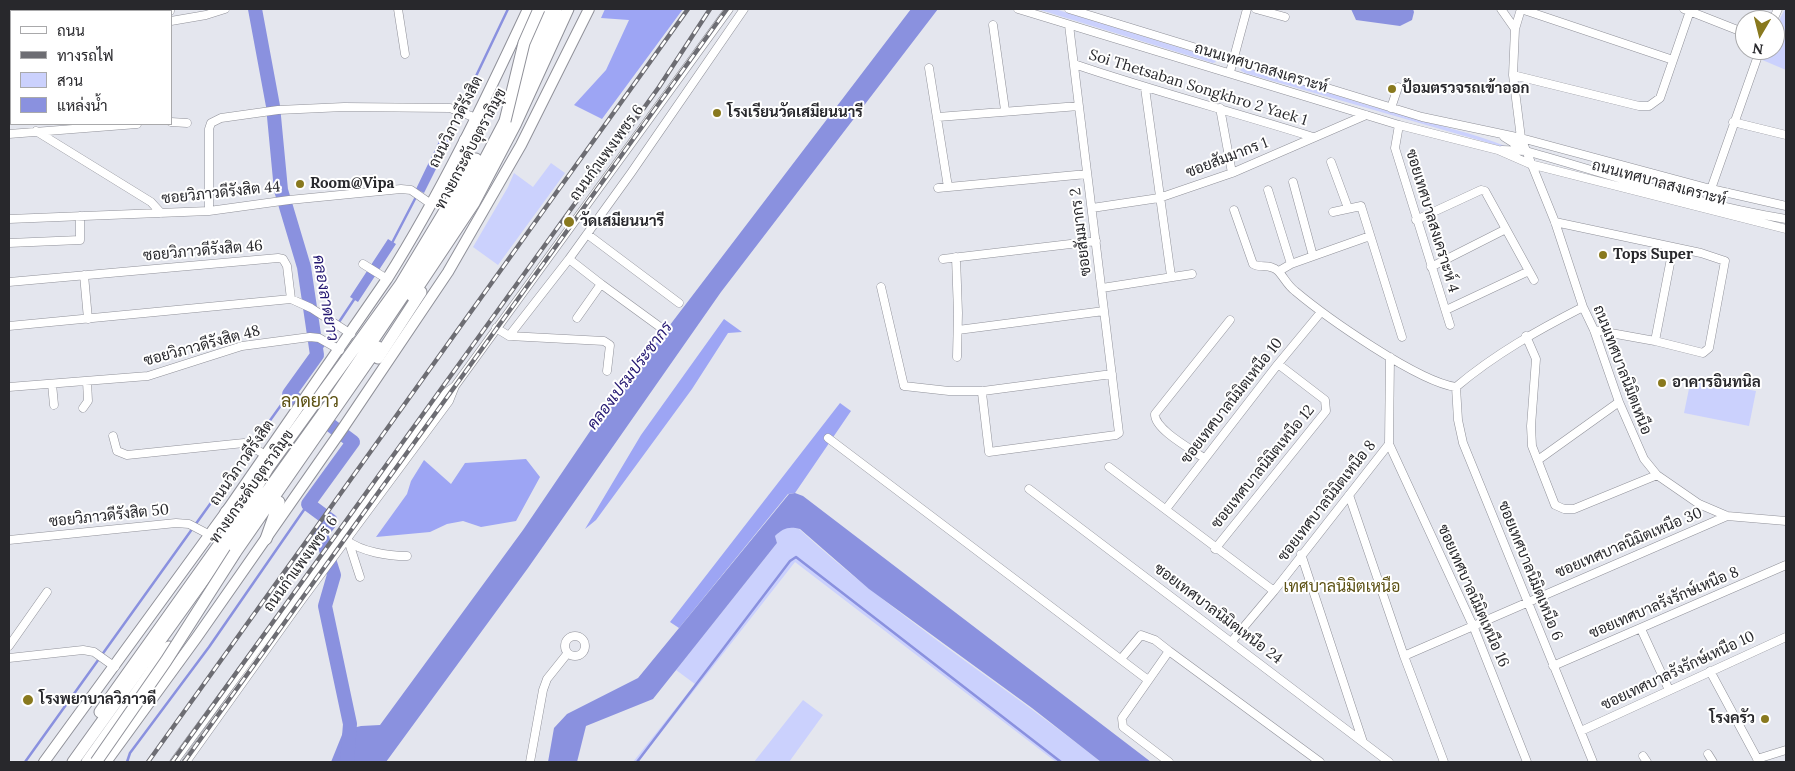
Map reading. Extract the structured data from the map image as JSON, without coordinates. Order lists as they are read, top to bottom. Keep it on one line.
{"streets":{"highway":["ถนนวิภาวดีรังสิต","ทางยกระดับอุตราภิมุข"],"street":["ถนนเทศบาลสงเคราะห์","Soi Thetsaban Songkhro 2 Yaek 1","ถนนกำแพงเพชร 6","ซอยสัมมากร 1","ซอยวิภาวดีรังสิต 44","ซอยเทศบาลสงเคราะห์ 4","ซอยสัมมากร 2","ซอยวิภาวดีรังสิต 46","ซอยวิภาวดีรังสิต 48","ถนนเทศบาลนิมิตเหนือ","ซอยเทศบาลนิมิตเหนือ 10","ซอยเทศบาลนิมิตเหนือ 12","ซอยเทศบาลนิมิตเหนือ 8","ซอยวิภาวดีรังสิต 50","ซอยเทศบาลนิมิตเหนือ 30","ซอยเทศบาลนิมิตเหนือ 6","ซอยเทศบาลนิมิตเหนือ 16","ซอยเทศบาลรังรักษ์เหนือ 8","ซอยเทศบาลนิมิตเหนือ 24","ซอยเทศบาลรังรักษ์เหนือ 10"]},"crossings":[["ถนนเทศบาลสงเคราะห์","ซอยสัมมากร 1"],["ถนนเทศบาลสงเคราะห์","ซอยเทศบาลสงเคราะห์ 4"],["ถนนเทศบาลสงเคราะห์","ซอยสัมมากร 2"],["ถนนเทศบาลสงเคราะห์","ถนนเทศบาลนิมิตเหนือ"],["Soi Thetsaban Songkhro 2 Yaek 1","ซอยสัมมากร 1"],["Soi Thetsaban Songkhro 2 Yaek 1","ซอยสัมมากร 2"],["ถนนวิภาวดีรังสิต","ซอยวิภาวดีรังสิต 44"],["ถนนวิภาวดีรังสิต","ซอยวิภาวดีรังสิต 48"],["ถนนวิภาวดีรังสิต","ซอยวิภาวดีรังสิต 50"],["ซอยสัมมากร 1","ซอยสัมมากร 2"],["ถนนเทศบาลนิมิตเหนือ","ซอยเทศบาลนิมิตเหนือ 30"],["ซอยเทศบาลนิมิตเหนือ 10","ซอยเทศบาลนิมิตเหนือ 12"],["ซอยเทศบาลนิมิตเหนือ 8","ซอยเทศบาลนิมิตเหนือ 16"],["ซอยเทศบาลนิมิตเหนือ 8","ซอยเทศบาลนิมิตเหนือ 24"],["ซอยเทศบาลนิมิตเหนือ 30","ซอยเทศบาลนิมิตเหนือ 6"],["ซอยเทศบาลนิมิตเหนือ 30","ซอยเทศบาลนิมิตเหนือ 16"],["ซอยเทศบาลนิมิตเหนือ 6","ซอยเทศบาลรังรักษ์เหนือ 8"],["ซอยเทศบาลนิมิตเหนือ 6","ซอยเทศบาลรังรักษ์เหนือ 10"]],"districts":["ลาดยาว","เทศบาลนิมิตเหนือ"],"water":["คลองลาดยาว","คลองเปรมประชากร"],"places":["ป้อมตรวจรถเข้าออก","โรงเรียนวัดเสมียนนารี","Room@Vipa","วัดเสมียนนารี","Tops Super","อาคารอินทนิล","โรงพยาบาลวิภาวดี","โรงครัว"],"legend":["ถนน","ทางรถไฟ","สวน","แหล่งน้ำ"],"north":"bottom"}
